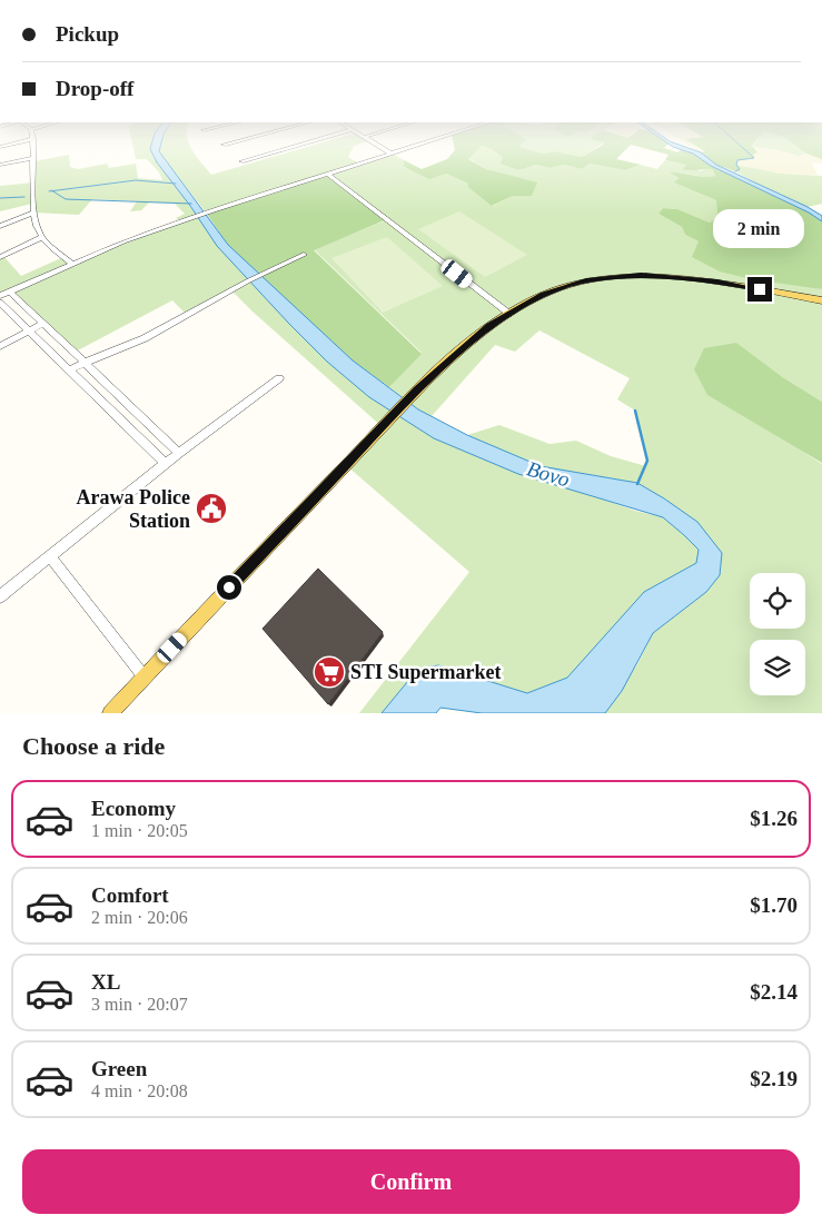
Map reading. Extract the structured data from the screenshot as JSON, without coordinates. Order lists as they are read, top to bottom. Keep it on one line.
{"water":["Bovo"],"places":{"public building":["Arawa Police Station"],"supermarket":["STI Supermarket"]},"page":{"banner":["Pickup","Drop-off"],"bubble":"2 min","heading":"Choose a ride","list":[{"name":"Economy","note":"1 min · 20:05","value":"$1.26"},{"name":"Comfort","note":"2 min · 20:06","value":"$1.70"},{"name":"XL","note":"3 min · 20:07","value":"$2.14"},{"name":"Green","note":"4 min · 20:08","value":"$2.19"}],"buttons":"Confirm"}}
